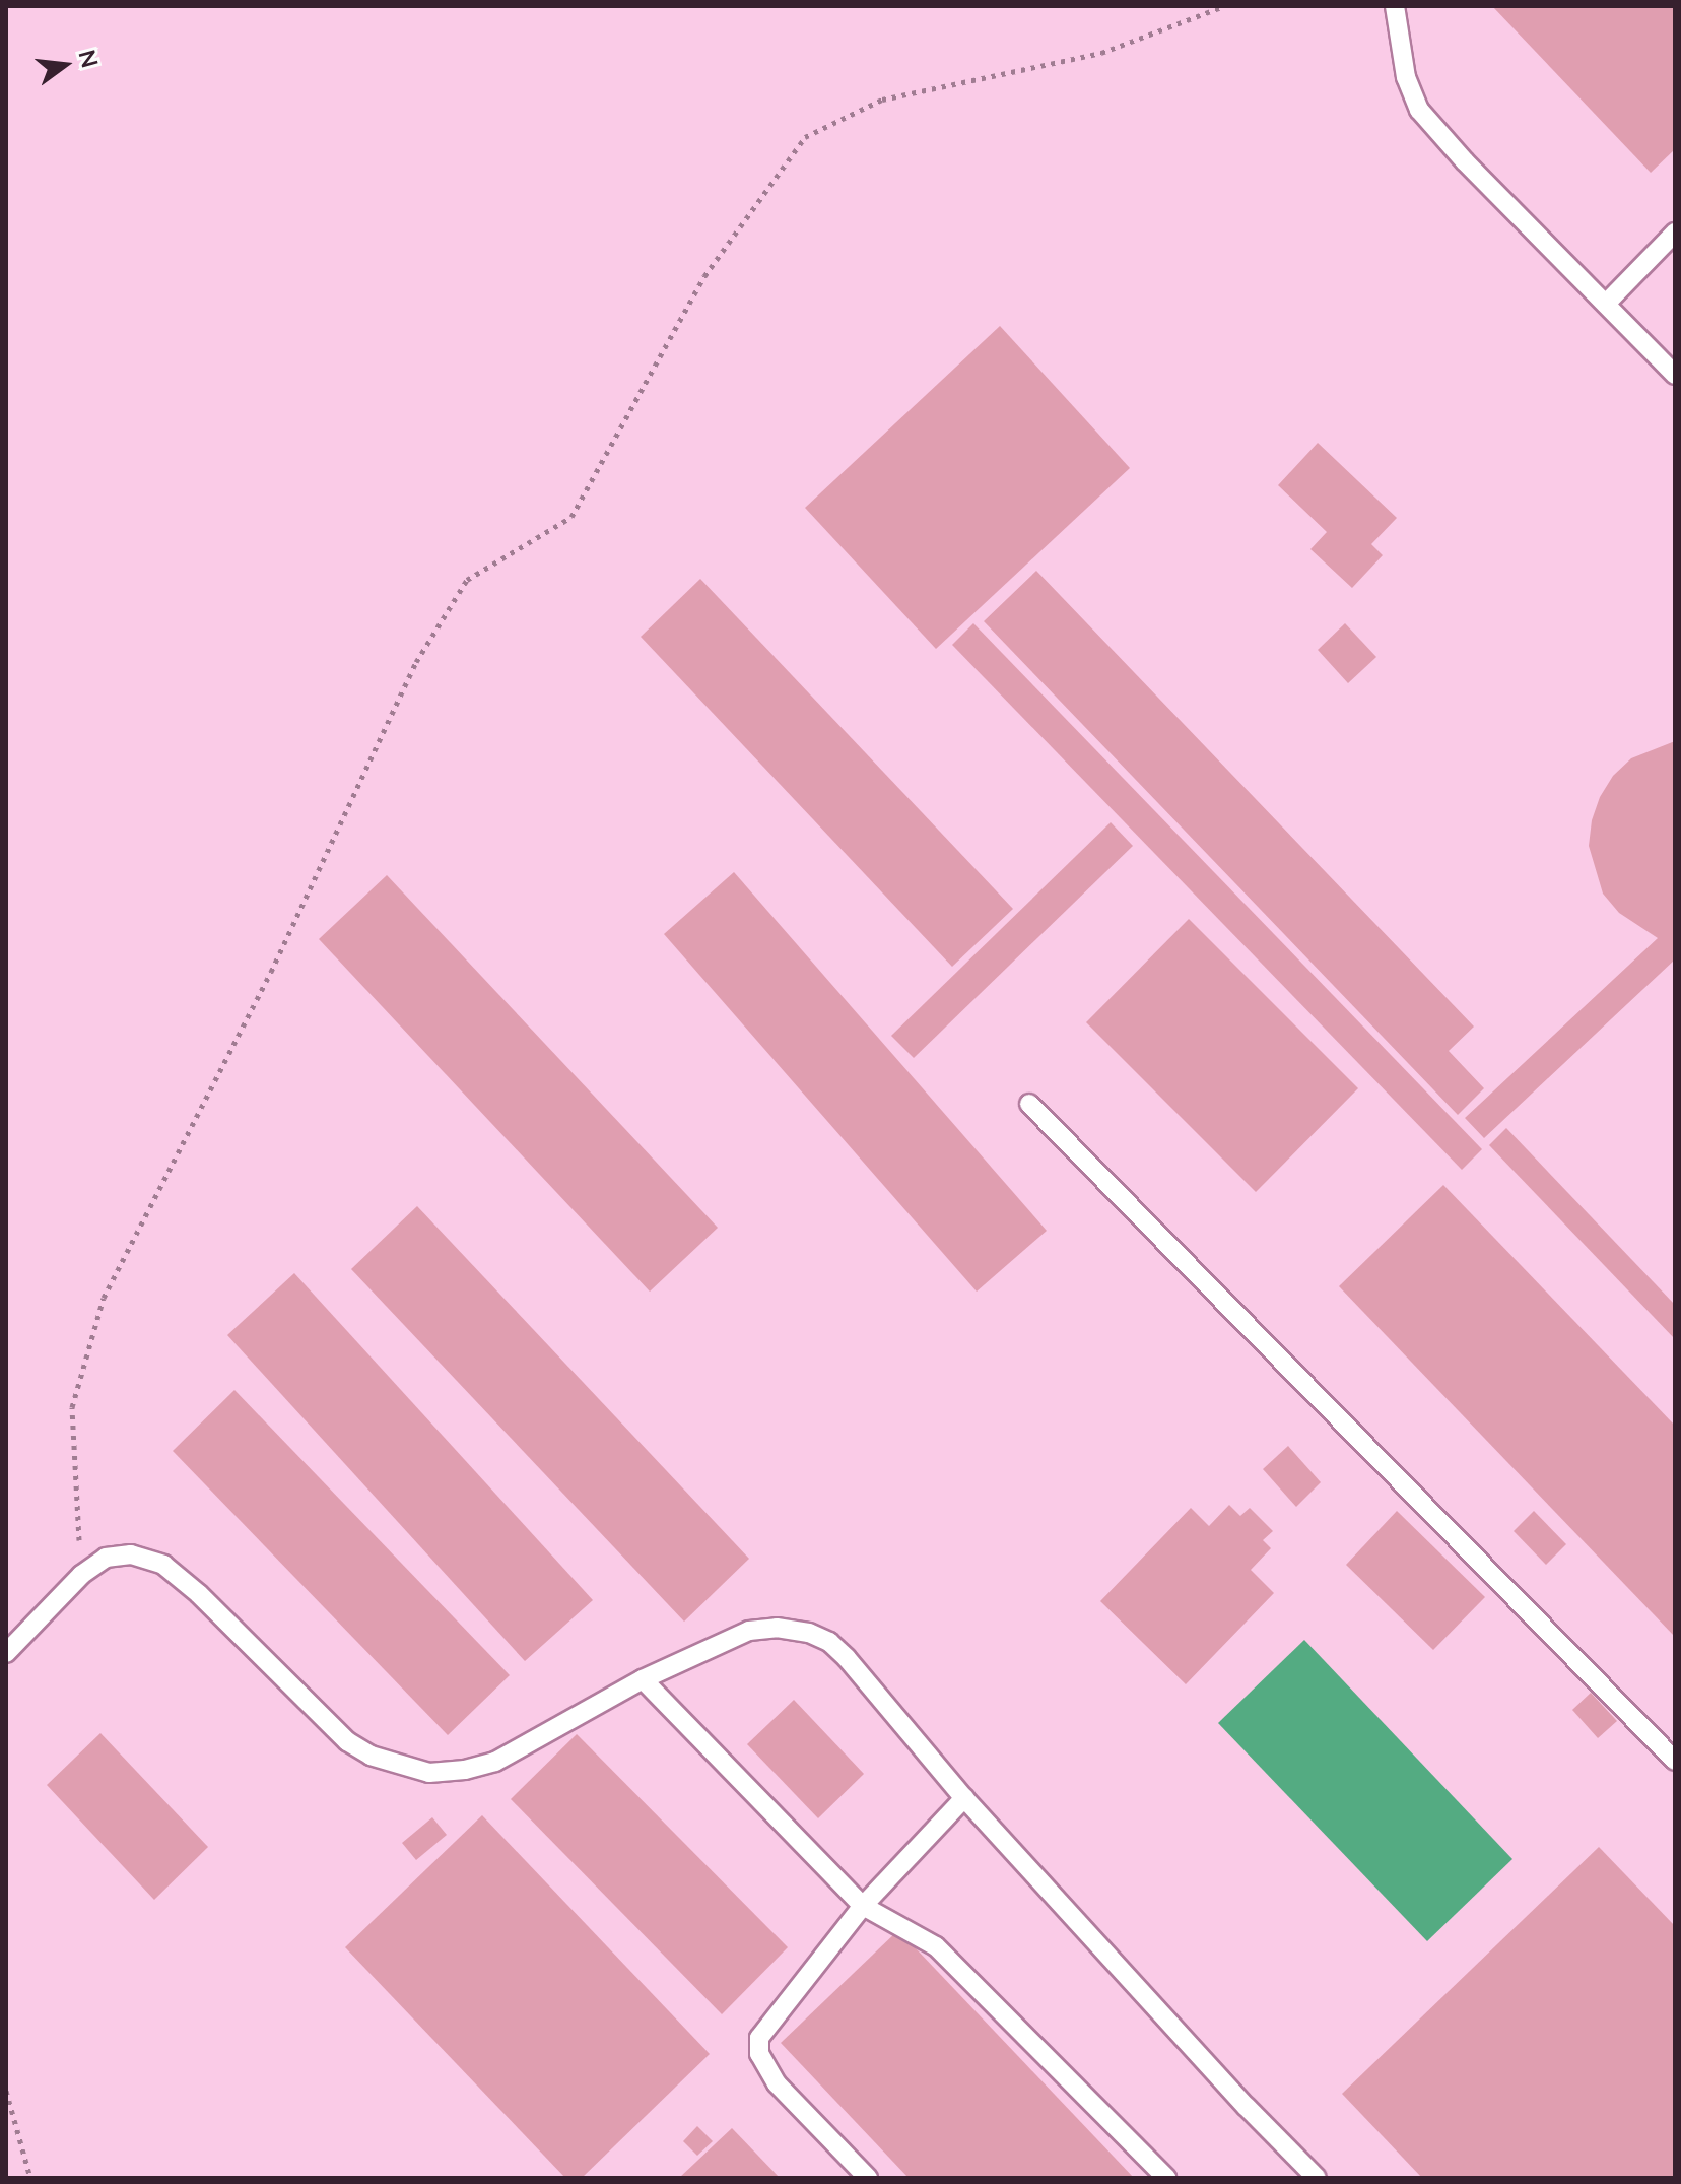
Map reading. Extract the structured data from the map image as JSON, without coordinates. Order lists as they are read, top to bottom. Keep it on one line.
{"north":"right"}
